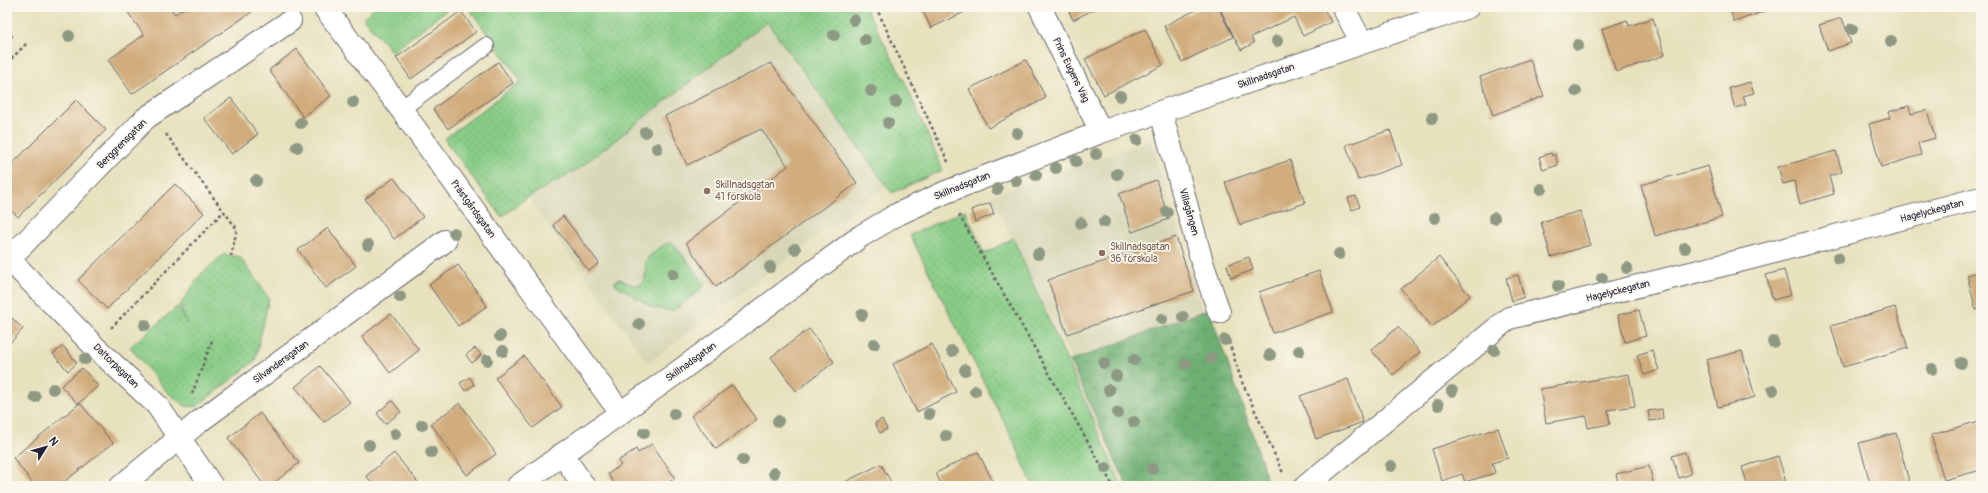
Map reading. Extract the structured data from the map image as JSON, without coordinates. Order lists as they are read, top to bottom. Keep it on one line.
{"streets":{"street":["Prins Eugens Väg","Skillnadsgatan","Berggrensgatan","Prästgårdsgatan","Hagelyckegatan","Villagången","Silvandersgatan","Daltorpsgatan"]},"crossings":[["Prins Eugens Väg","Skillnadsgatan"],["Skillnadsgatan","Prästgårdsgatan"],["Skillnadsgatan","Villagången"],["Berggrensgatan","Daltorpsgatan"],["Silvandersgatan","Daltorpsgatan"]],"places":["Skillnadsgatan 41 förskola","Skillnadsgatan 36 förskola"],"north":"top right"}
